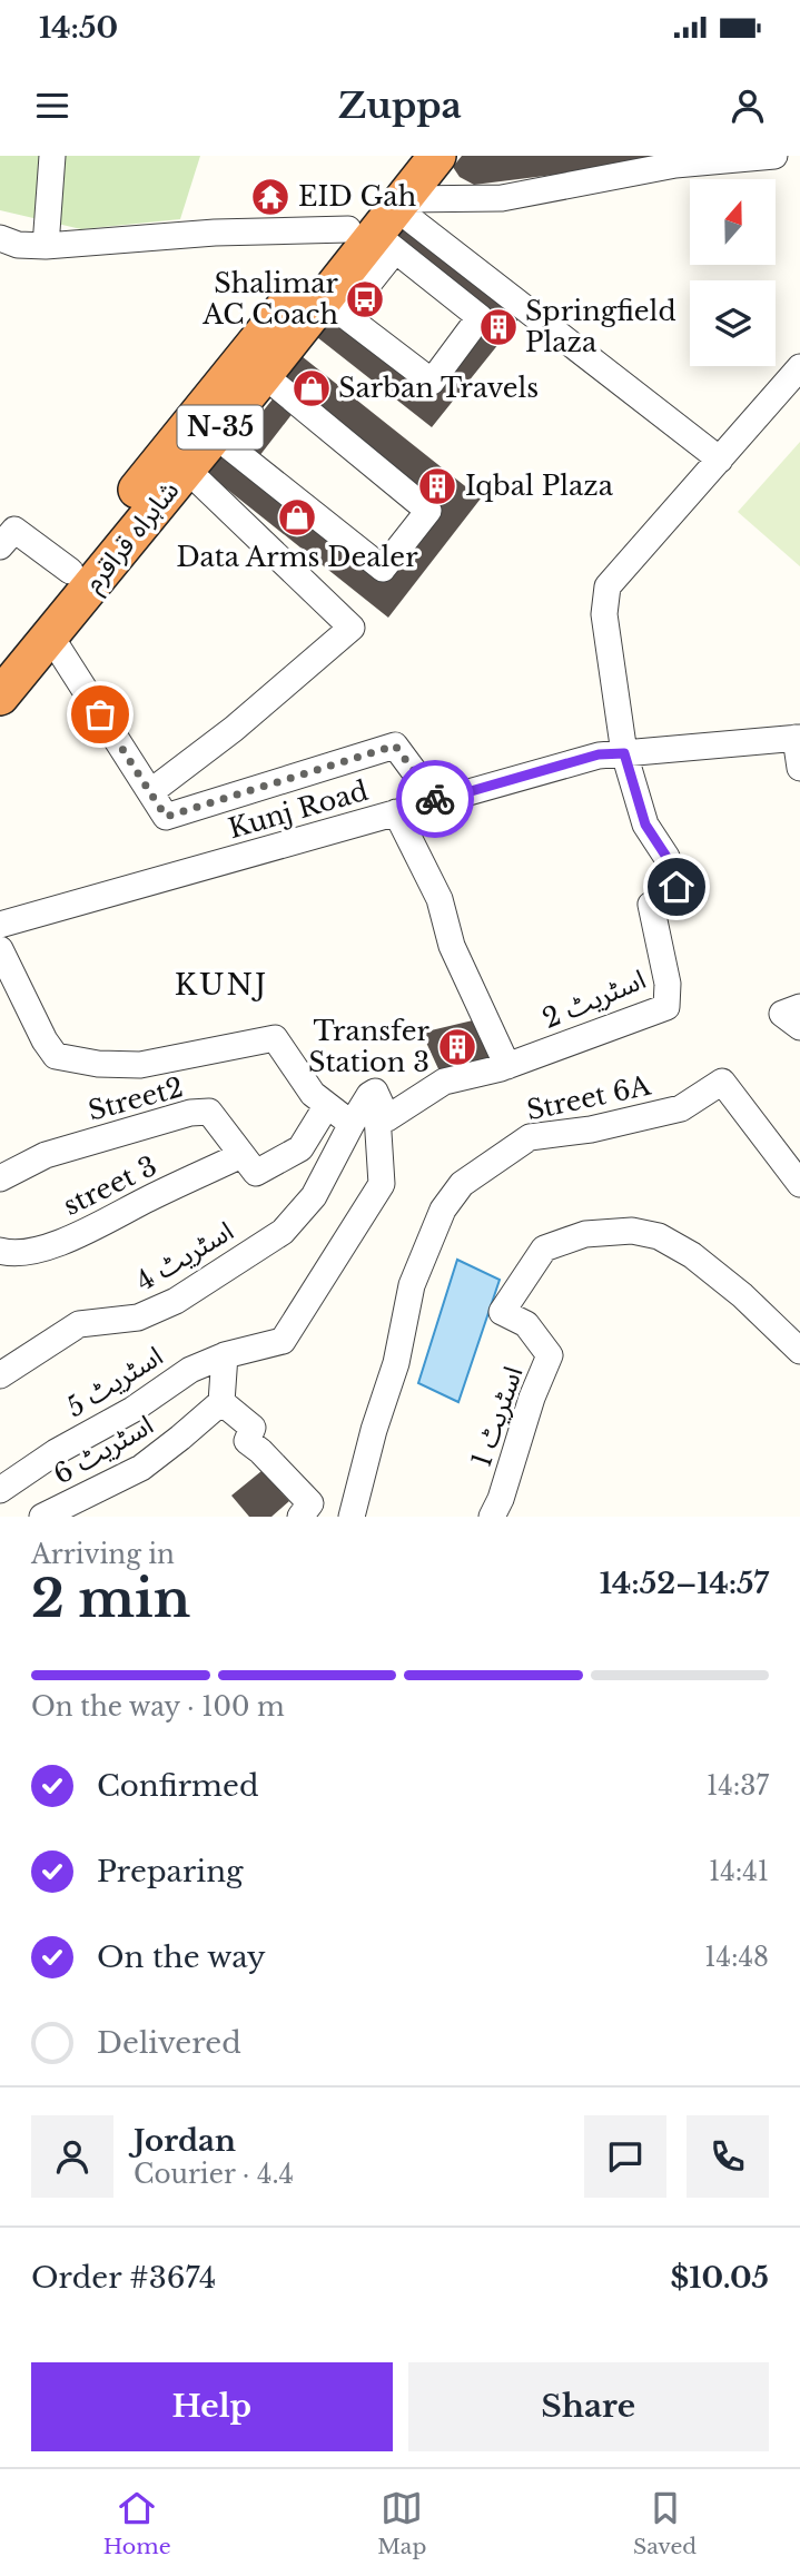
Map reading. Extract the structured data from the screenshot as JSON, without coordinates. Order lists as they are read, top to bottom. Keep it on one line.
{"streets":{"highway":["N-35","شاہراہ قراقرم"],"street":["Kunj Road","اسٹریٹ 2","Street 6A","Street2","street 3","اسٹریٹ 4","اسٹریٹ 5","اسٹریٹ 1","اسٹریٹ 6"]},"crossings":[["Kunj Road","اسٹریٹ 2"],["اسٹریٹ 2","اسٹریٹ 5"],["Street2","street 3"]],"districts":["KUNJ"],"places":{"temple":["EID Gah"],"bus stop":["Shalimar AC Coach"],"building":["Springfield Plaza","Iqbal Plaza","Transfer Station 3"],"shop":["Sarban Travels","Data Arms Dealer"]},"north":"top","page":{"status":"14:50","header":"Zuppa","heading":["2 min","Arriving in","14:52–14:57"],"panel":["Jordan","Courier · 4.4","Order #3674","$10.05"],"bar":"On the way · 100 m","list":[["Confirmed","14:37"],["Preparing","14:41"],["On the way","14:48"],"Delivered"],"buttons":["Help","Share"],"tabs":["Home","Map","Saved"]}}
